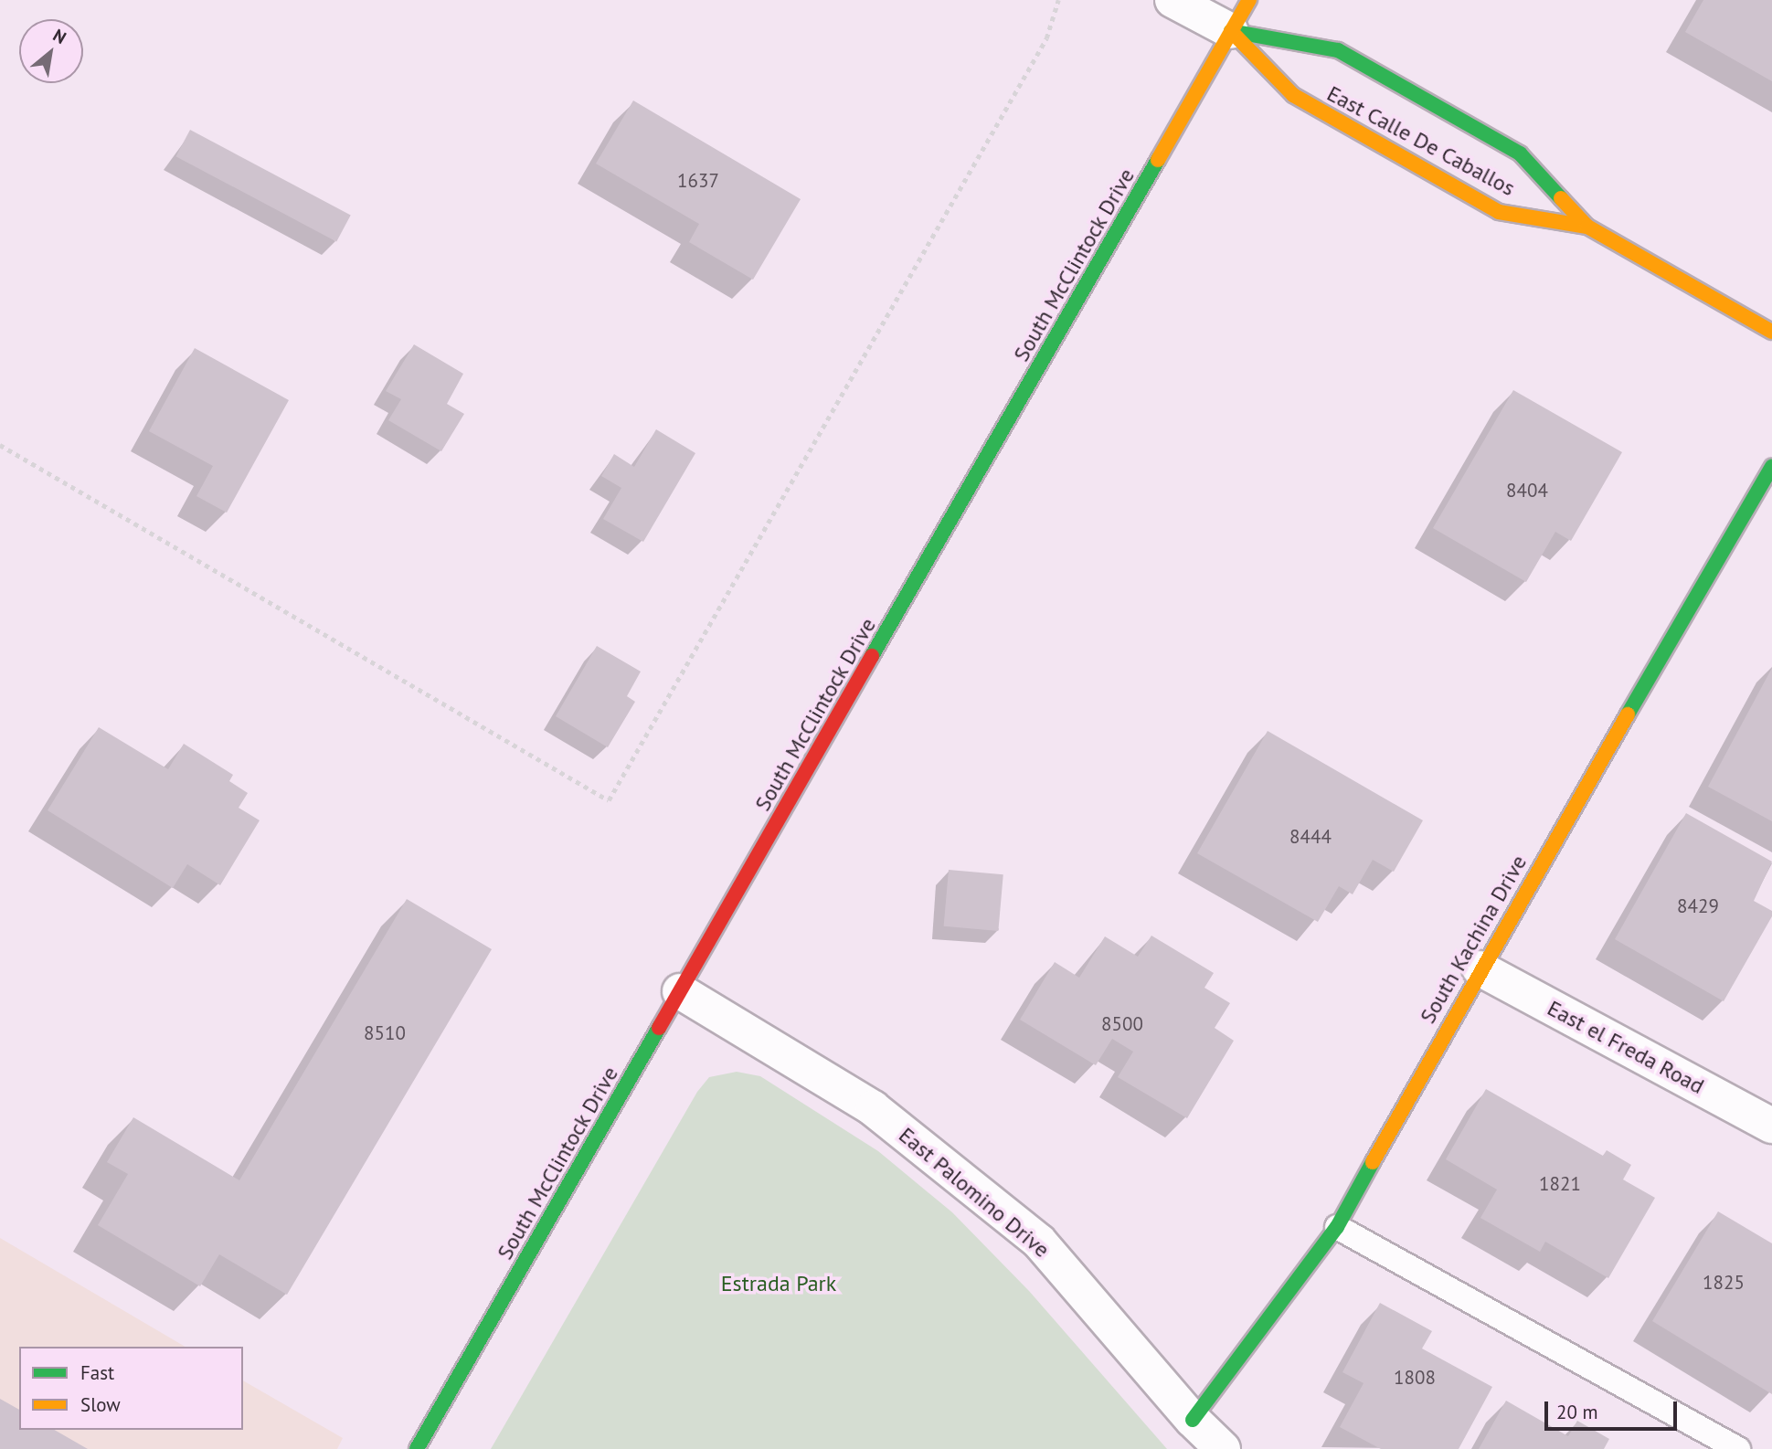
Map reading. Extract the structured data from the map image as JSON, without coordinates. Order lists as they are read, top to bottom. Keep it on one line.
{"streets":{"street":["East Calle De Caballos","South McClintock Drive","South Kachina Drive","East el Freda Road","East Palomino Drive"]},"crossings":[["East Calle De Caballos","South McClintock Drive"],["South McClintock Drive","East Palomino Drive"],["South Kachina Drive","East el Freda Road"],["South Kachina Drive","East Palomino Drive"]],"parks":["Estrada Park"],"house_numbers":["1637","8404","8444","8429","8500","8510","1821","1825","1808"],"legend":["Fast","Slow"],"scale_bar":"20 m","north":"top right"}
